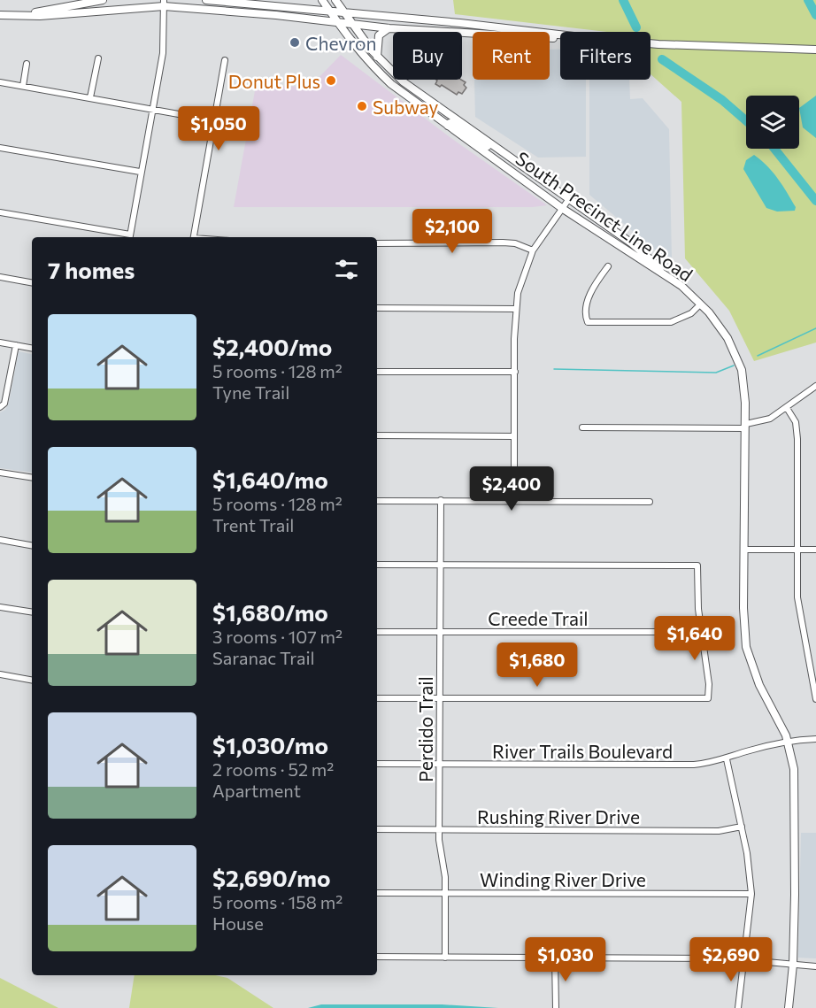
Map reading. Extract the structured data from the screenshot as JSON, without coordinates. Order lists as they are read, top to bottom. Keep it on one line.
{"streets":{"main road":["South Precinct Line Road"],"street":["Creede Trail","Perdido Trail","River Trails Boulevard","Rushing River Drive","Winding River Drive"]},"crossings":[["South Precinct Line Road","River Trails Boulevard"],["Creede Trail","Perdido Trail"],["Perdido Trail","River Trails Boulevard"],["Perdido Trail","Rushing River Drive"],["Perdido Trail","Winding River Drive"]],"places":["Chevron","Donut Plus","Subway"],"page":{"chip":["Buy","Rent","Filters"],"price":["$1,050","$2,100","$2,400","$1,640","$1,680","$1,030","$2,690"],"heading":"7 homes","list":[{"name":"$2,400/mo","note":"5 rooms · 128 m² · Tyne Trail"},{"name":"$1,640/mo","note":"5 rooms · 128 m² · Trent Trail"},{"name":"$1,680/mo","note":"3 rooms · 107 m² · Saranac Trail"},{"name":"$1,030/mo","note":"2 rooms · 52 m² · Apartment"},{"name":"$2,690/mo","note":"5 rooms · 158 m² · House"}]}}
